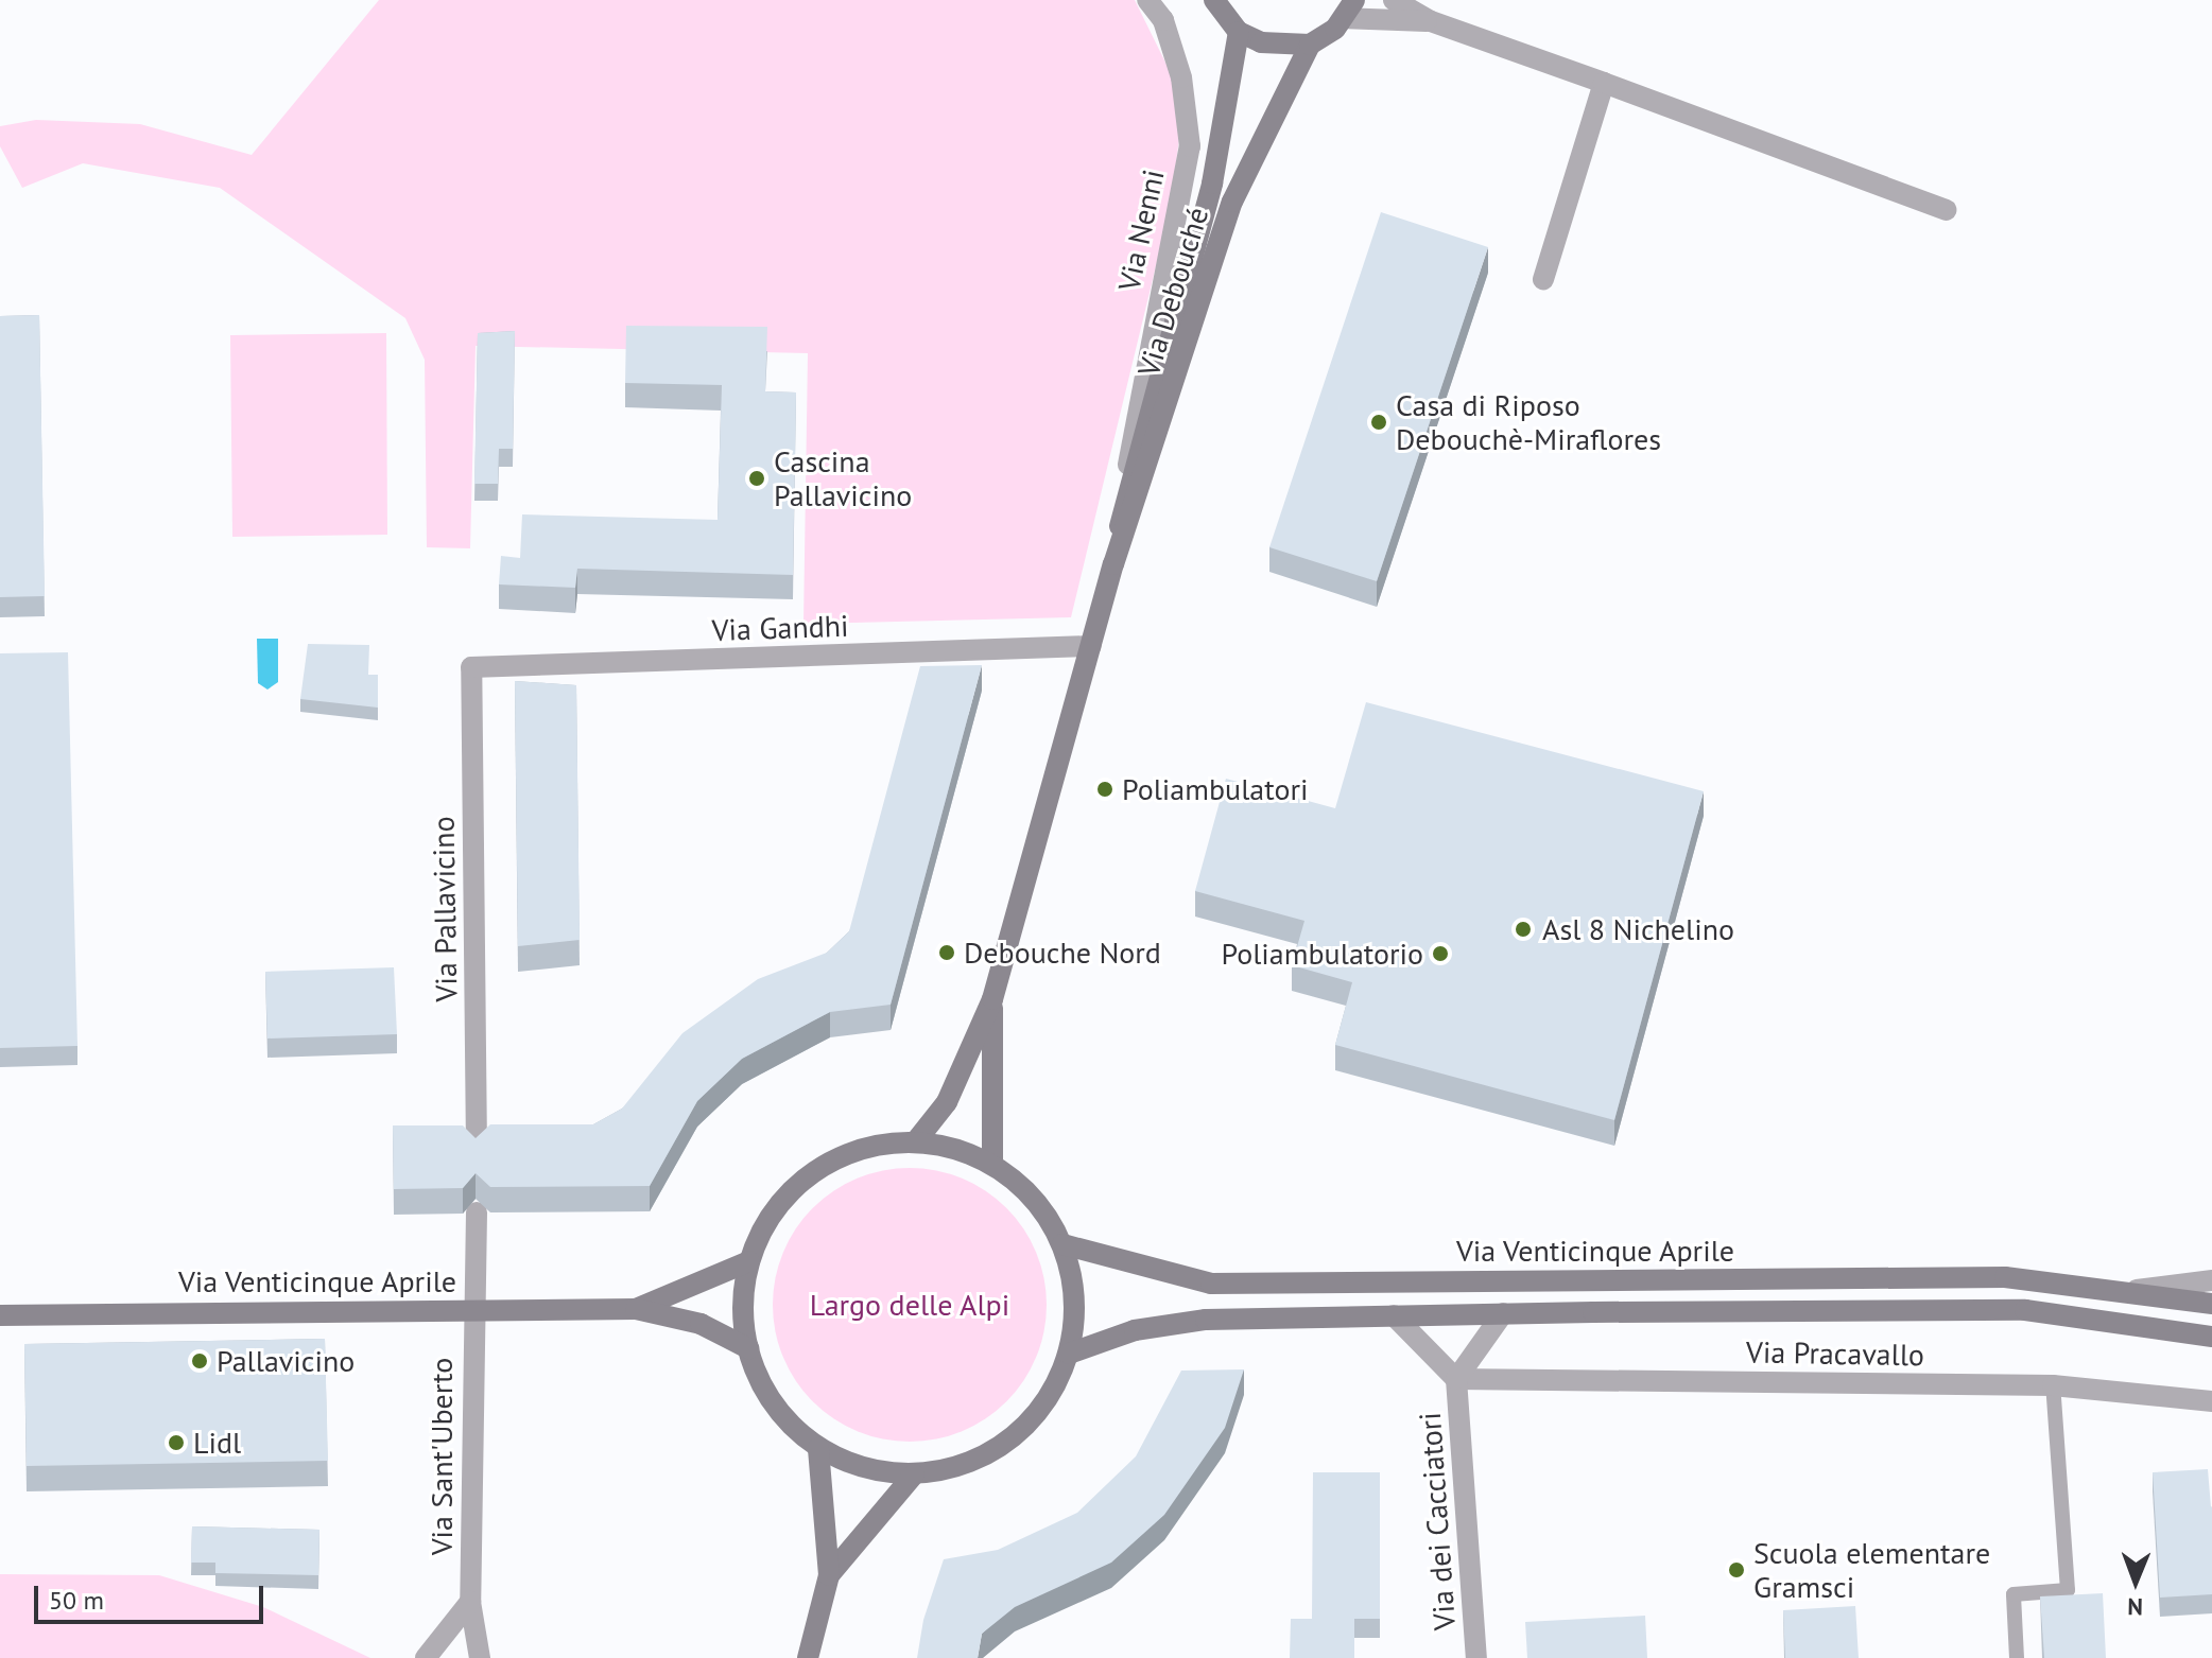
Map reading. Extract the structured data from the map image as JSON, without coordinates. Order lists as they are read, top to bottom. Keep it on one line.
{"streets":{"main road":["Via Debouché","Via Venticinque Aprile"],"street":["Via Nenni","Via Gandhi","Via Pallavicino","Via Pracavallo","Via Sant'Uberto","Via dei Cacciatori"]},"crossings":[["Via Nenni","Via Debouché"],["Via Debouché","Via Gandhi"],["Via Gandhi","Via Pallavicino"],["Via Venticinque Aprile","Via Sant'Uberto"],["Via Pracavallo","Via dei Cacciatori"]],"parks":["Largo delle Alpi"],"places":["Casa di Riposo Debouchè-Miraflores","Cascina Pallavicino","Poliambulatori","Asl 8 Nichelino","Debouche Nord","Poliambulatorio","Pallavicino","Lidl","Scuola elementare Gramsci"],"scale_bar":"50 m","north":"bottom"}
